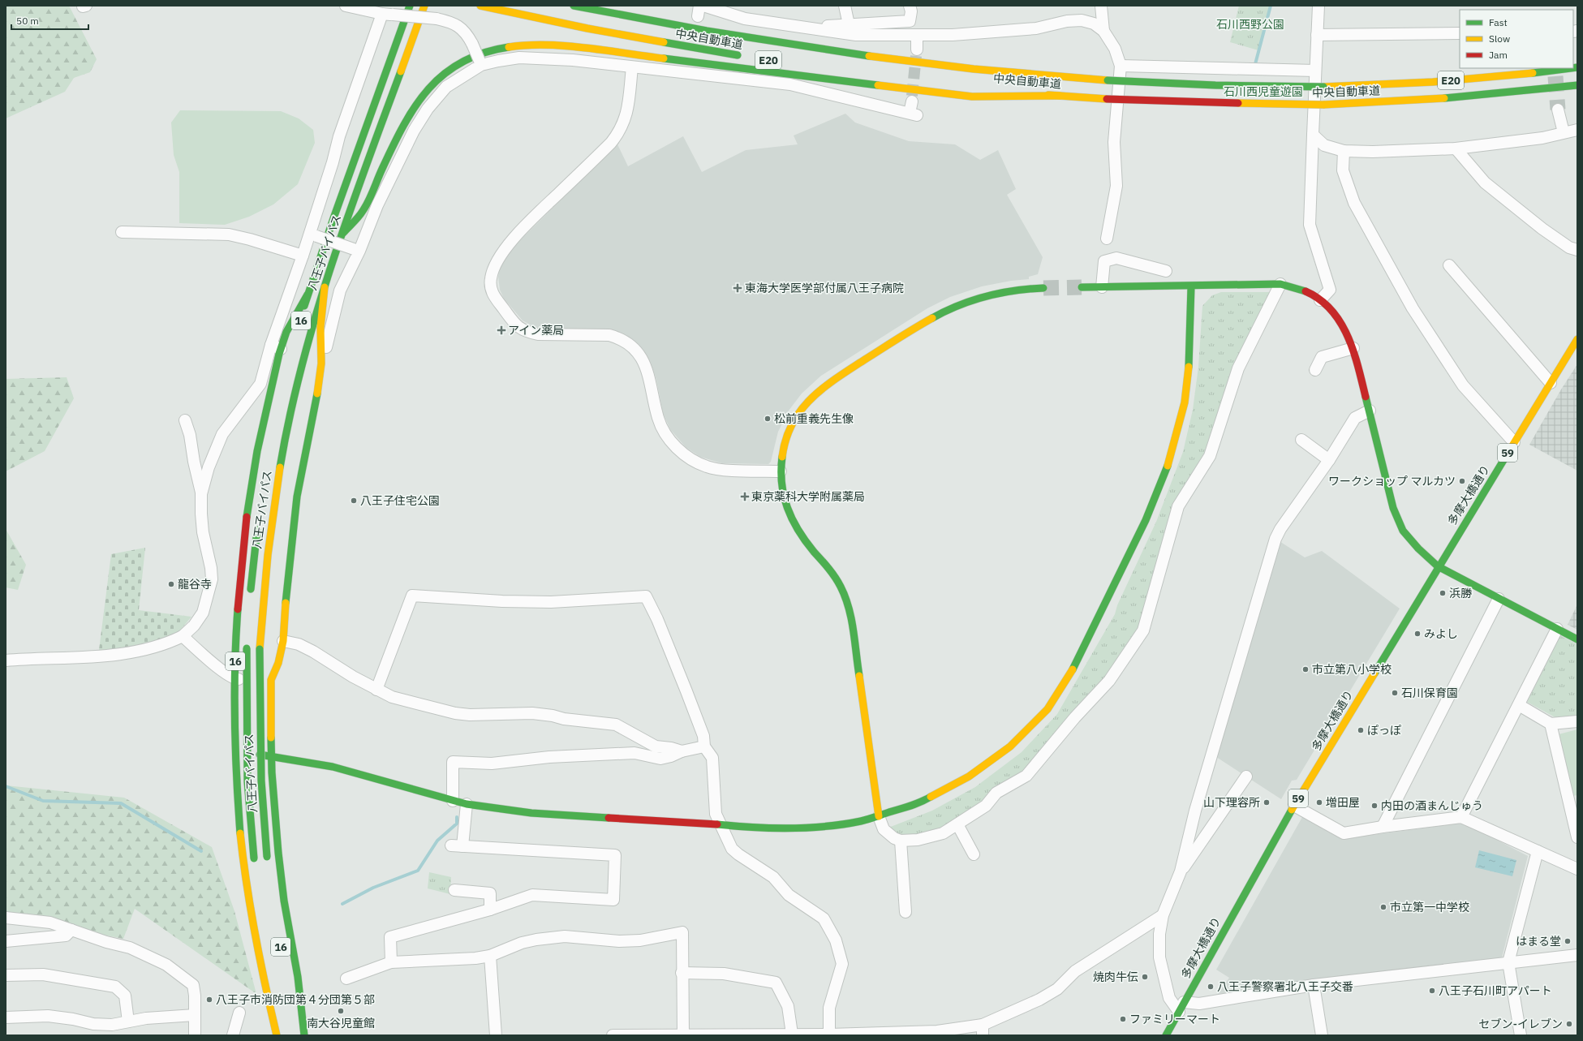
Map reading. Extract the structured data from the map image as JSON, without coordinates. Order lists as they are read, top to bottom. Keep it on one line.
{"streets":{"main road":["中央自動車道","E20","八王子バイパス","16","59","多摩大橋通り"]},"crossings":[["八王子バイパス","16"]],"parks":["石川西野公園","石川西児童遊園"],"places":{"health":["東海大学医学部付属八王子病院","アイン薬局","東京薬科大学附属薬局"],"other":["松前重義先生像","ワークショップ マルカツ","八王子住宅公園","龍谷寺","浜勝","みよし","市立第八小学校","石川保育園","ぽっぽ","山下理容所","増田屋","内田の酒まんじゅう","市立第一中学校","はまる堂","焼肉牛伝","八王子警察署北八王子交番","八王子石川町アパート","八王子市消防団第４分団第５部","南大谷児童館","ファミリーマート","セブン-イレブン"]},"legend":["Fast","Slow","Jam"],"scale_bar":"50 m"}
